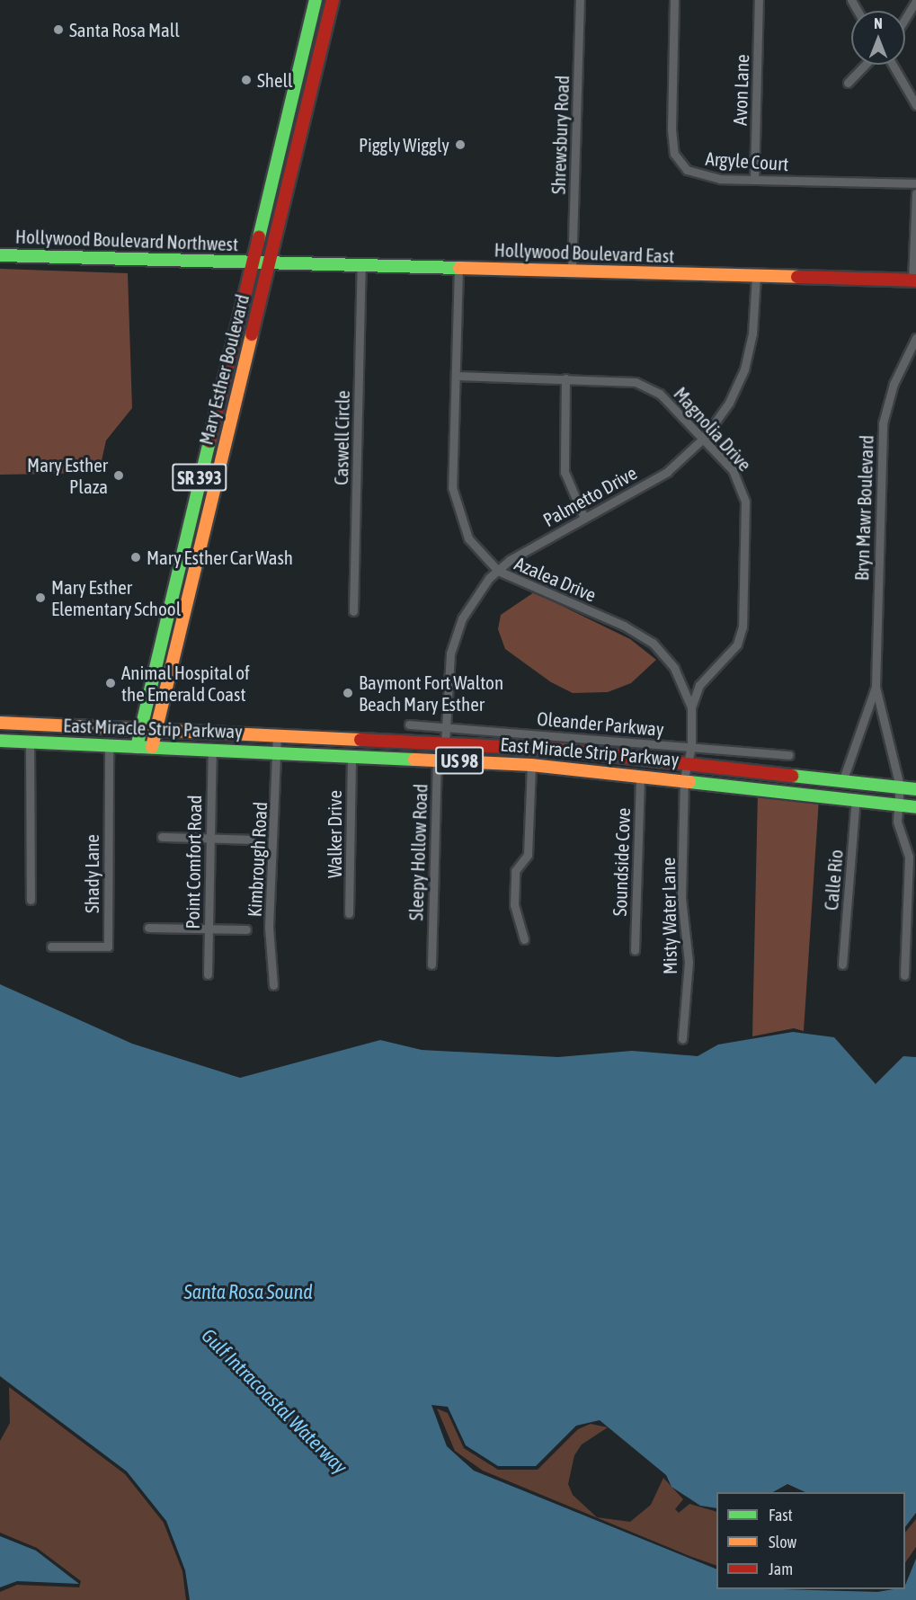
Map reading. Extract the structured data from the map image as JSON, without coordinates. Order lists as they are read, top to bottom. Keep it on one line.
{"streets":{"main road":["Hollywood Boulevard Northwest","Hollywood Boulevard East","Mary Esther Boulevard","SR 393","East Miracle Strip Parkway","US 98"],"street":["Avon Lane","Shrewsbury Road","Argyle Court","Magnolia Drive","Caswell Circle","Palmetto Drive","Bryn Mawr Boulevard","Azalea Drive","Oleander Parkway","Walker Drive","Sleepy Hollow Road","Kimbrough Road","Point Comfort Road","Soundside Cove","Shady Lane","Calle Rio","Misty Water Lane"]},"crossings":[["Avon Lane","Argyle Court"],["Shrewsbury Road","Hollywood Boulevard East"],["Hollywood Boulevard Northwest","Hollywood Boulevard East"],["Hollywood Boulevard Northwest","Mary Esther Boulevard"],["Hollywood Boulevard East","Mary Esther Boulevard"],["Hollywood Boulevard East","Caswell Circle"],["Hollywood Boulevard East","Palmetto Drive"],["Hollywood Boulevard East","Azalea Drive"],["Mary Esther Boulevard","East Miracle Strip Parkway"],["Magnolia Drive","Palmetto Drive"],["Magnolia Drive","Azalea Drive"],["Palmetto Drive","Azalea Drive"],["Palmetto Drive","Oleander Parkway"],["Palmetto Drive","East Miracle Strip Parkway"],["Palmetto Drive","Sleepy Hollow Road"],["Bryn Mawr Boulevard","East Miracle Strip Parkway"],["Azalea Drive","Oleander Parkway"],["Azalea Drive","East Miracle Strip Parkway"],["Azalea Drive","Misty Water Lane"],["East Miracle Strip Parkway","Walker Drive"],["East Miracle Strip Parkway","Sleepy Hollow Road"],["East Miracle Strip Parkway","Kimbrough Road"],["East Miracle Strip Parkway","Point Comfort Road"],["East Miracle Strip Parkway","Soundside Cove"],["East Miracle Strip Parkway","Shady Lane"],["East Miracle Strip Parkway","Calle Rio"],["East Miracle Strip Parkway","Misty Water Lane"]],"water":["Santa Rosa Sound","Gulf Intracoastal Waterway"],"places":["Santa Rosa Mall","Shell","Piggly Wiggly","Mary Esther Plaza","Mary Esther Car Wash","Mary Esther Elementary School","Animal Hospital of the Emerald Coast","Baymont Fort Walton Beach Mary Esther"],"legend":["Fast","Slow","Jam"],"north":"top"}
